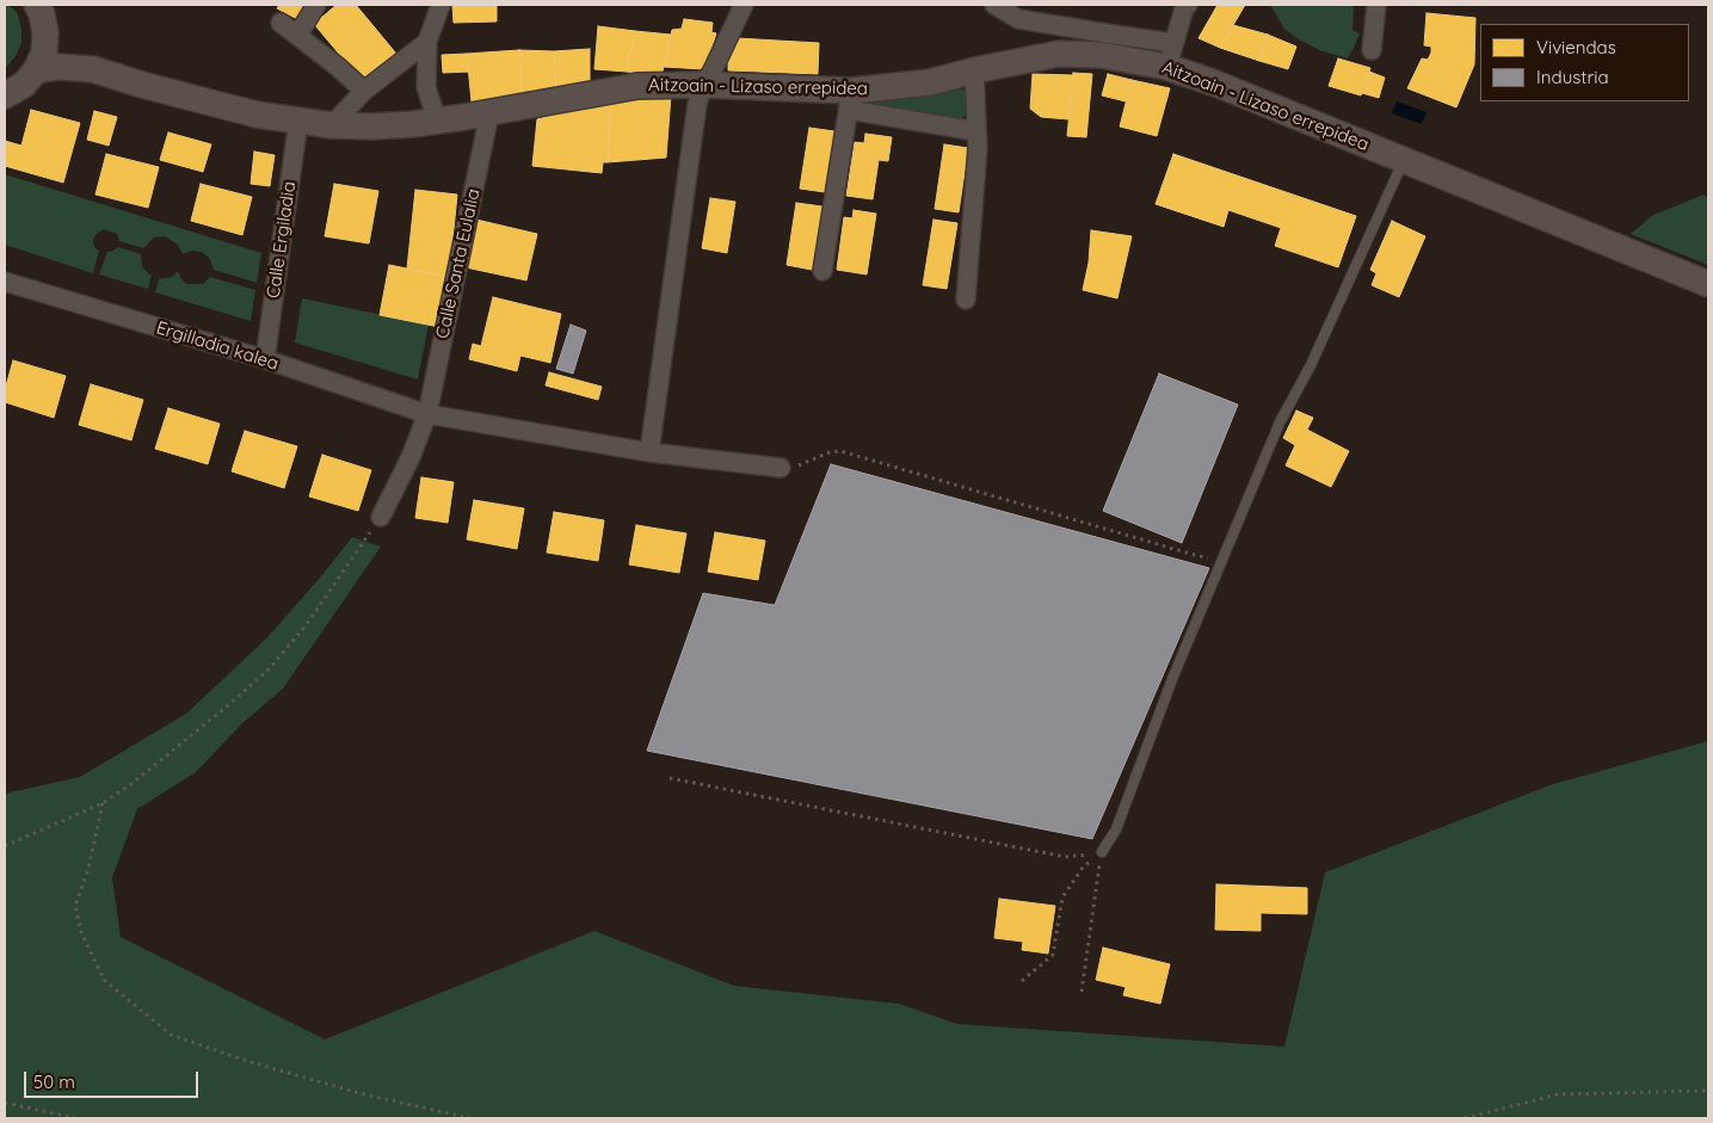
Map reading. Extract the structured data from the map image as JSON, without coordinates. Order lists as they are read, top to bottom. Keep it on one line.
{"streets":{"street":["Aitzoain - Lizaso errepidea","Calle Ergiladia","Calle Santa Eulalia","Ergilladia kalea"]},"crossings":[["Aitzoain - Lizaso errepidea","Calle Ergiladia"],["Aitzoain - Lizaso errepidea","Calle Santa Eulalia"],["Calle Ergiladia","Ergilladia kalea"],["Calle Santa Eulalia","Ergilladia kalea"]],"legend":["Viviendas","Industria"],"scale_bar":"50 m"}
